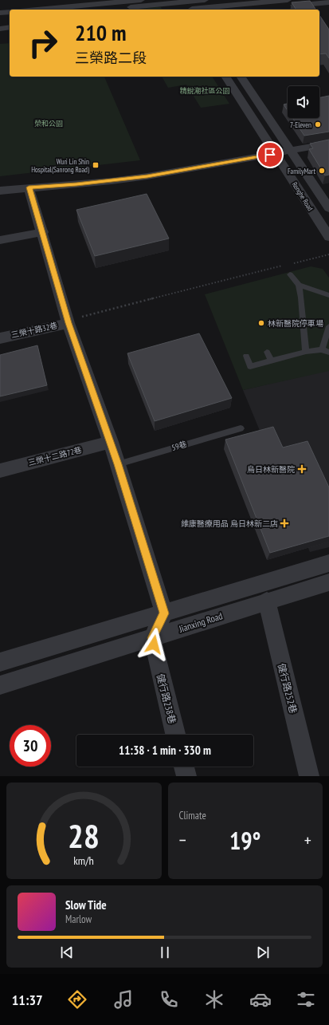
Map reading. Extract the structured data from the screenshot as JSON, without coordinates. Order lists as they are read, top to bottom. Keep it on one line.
{"streets":{"street":["Ronghe Road","三榮十路32巷","三榮十二路72巷","Jianxing Road","健行路252巷","健行路238巷"],"lane":["59巷"]},"crossings":[["Jianxing Road","健行路252巷"],["Jianxing Road","健行路238巷"]],"parks":["精銳潮社區公園","榮和公園"],"places":{"other":["7-Eleven","FamilyMart","林新醫院停車場"],"transit":["Wuri Lin Shin Hospital(Sanrong Road)"],"health":["烏日林新醫院","維康醫療用品 烏日林新二店"]},"page":{"turn":["210 m","三榮路二段"],"limit":"30","trip":"11:38 · 1 min · 330 m","tile":"Climate","heat":["−","19°","+"],"song":["Slow Tide","Marlow"],"tabs":"11:37","gauge":["28","km/h"]}}
